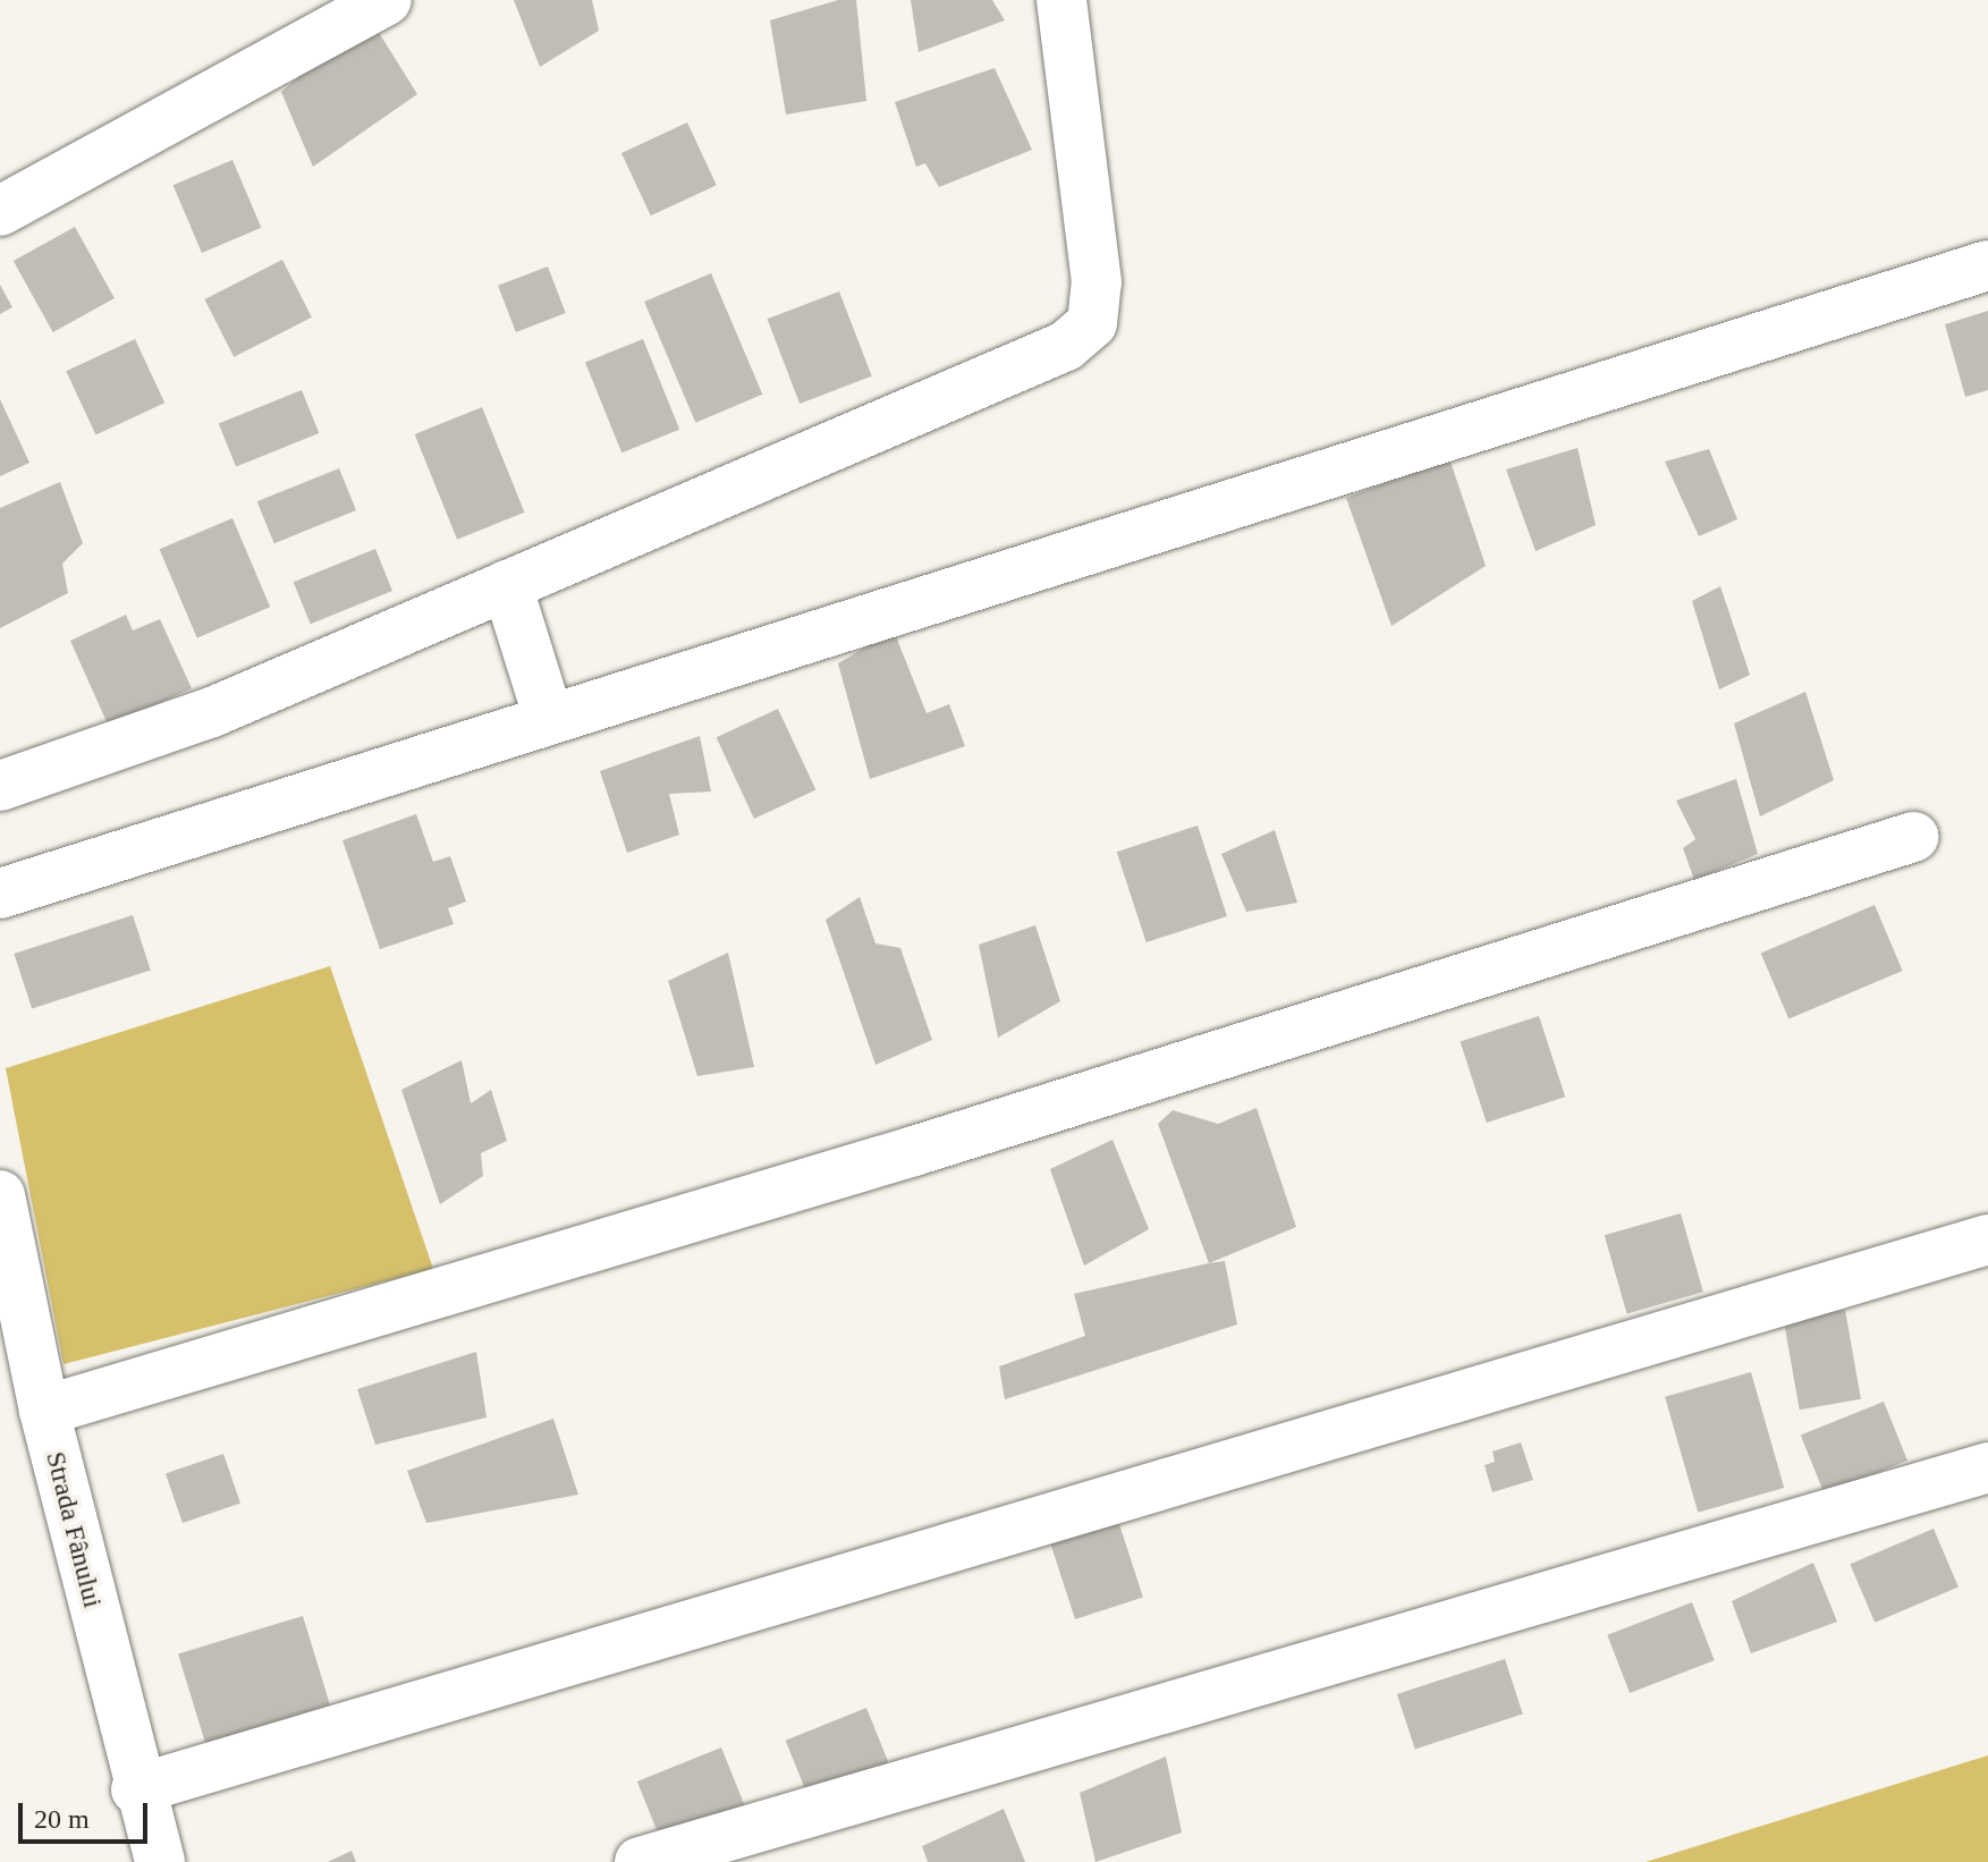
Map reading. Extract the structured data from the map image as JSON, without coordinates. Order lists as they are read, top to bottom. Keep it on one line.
{"streets":{"street":["Strada Fânului"]},"scale_bar":"20 m"}
